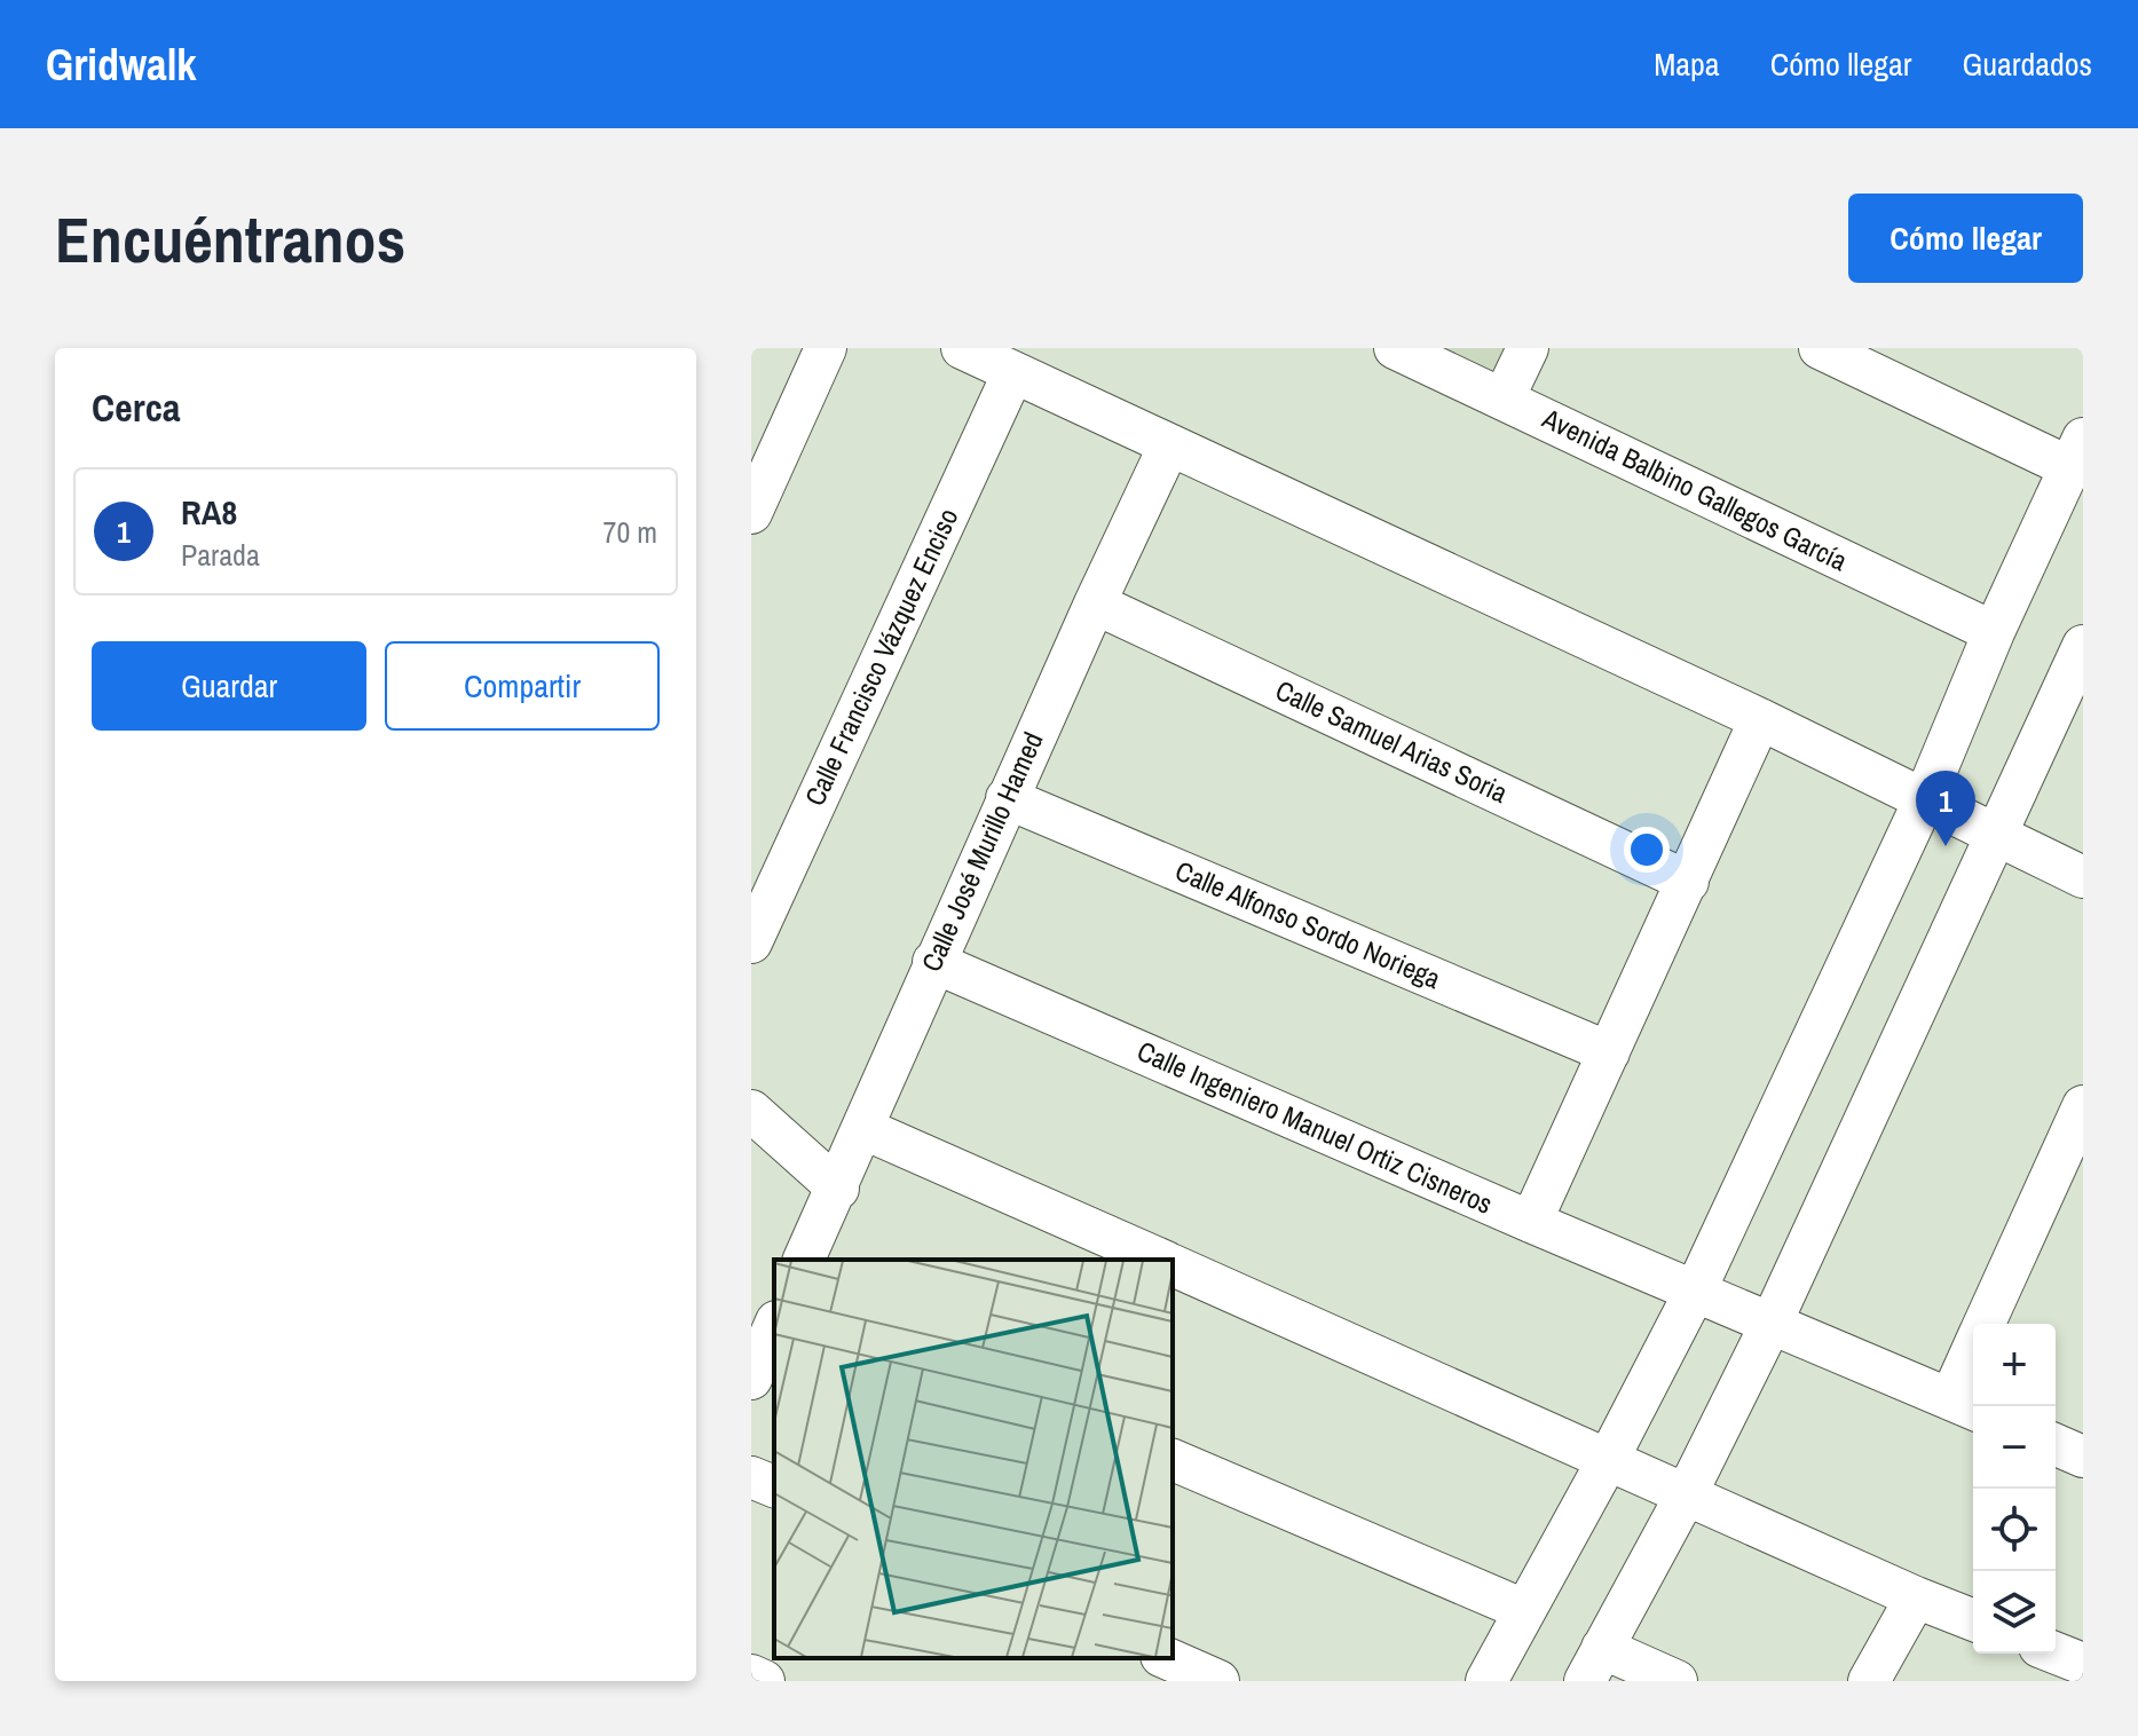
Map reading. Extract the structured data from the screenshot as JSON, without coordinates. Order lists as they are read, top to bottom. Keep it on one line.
{"streets":{"street":["Avenida Balbino Gallegos García","Calle Francisco Vázquez Enciso","Calle Samuel Arias Soria","Calle José Murillo Hamed","Calle Alfonso Sordo Noriega","Calle Ingeniero Manuel Ortiz Cisneros"]},"crossings":[["Calle Samuel Arias Soria","Calle José Murillo Hamed"],["Calle José Murillo Hamed","Calle Alfonso Sordo Noriega"],["Calle José Murillo Hamed","Calle Ingeniero Manuel Ortiz Cisneros"]],"page":{"header":"Gridwalk","nav":["Mapa","Cómo llegar","Guardados"],"buttons":["Cómo llegar",["Guardar","Compartir"]],"title":"Encuéntranos","heading":"Cerca","list":[{"mark":"1","name":"RA8","note":"Parada","value":"70 m"}],"pins":"1","map_buttons":["+","−"]}}
